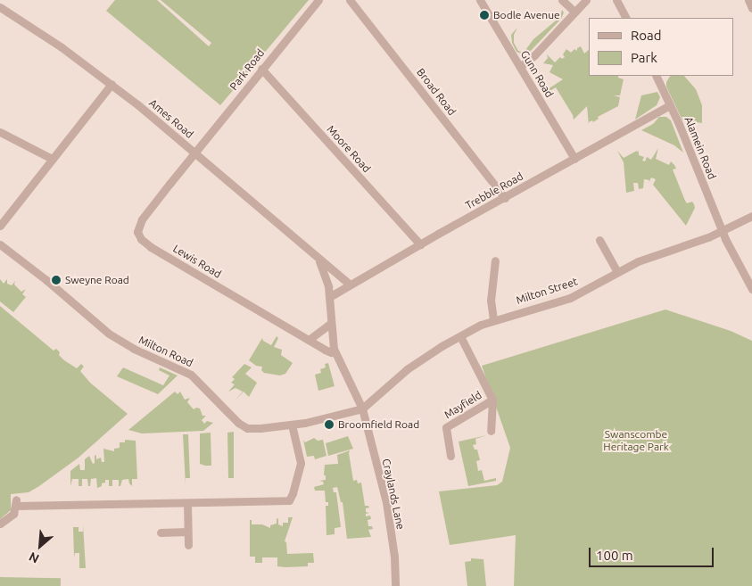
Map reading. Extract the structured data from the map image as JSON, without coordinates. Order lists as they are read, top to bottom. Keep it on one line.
{"streets":{"street":["Park Road","Gunn Road","Broad Road","Ames Road","Alamein Road","Moore Road","Trebble Road","Lewis Road","Milton Street","Milton Road","Mayfield","Craylands Lane"]},"crossings":[["Park Road","Ames Road"],["Park Road","Moore Road"],["Park Road","Lewis Road"],["Gunn Road","Trebble Road"],["Broad Road","Trebble Road"],["Ames Road","Trebble Road"],["Ames Road","Lewis Road"],["Ames Road","Milton Street"],["Ames Road","Milton Road"],["Ames Road","Craylands Lane"],["Alamein Road","Trebble Road"],["Alamein Road","Milton Street"],["Moore Road","Trebble Road"],["Milton Street","Milton Road"],["Milton Street","Craylands Lane"],["Milton Road","Craylands Lane"]],"parks":["Swanscombe Heritage Park"],"places":["Bodle Avenue","Sweyne Road","Broomfield Road"],"legend":["Road","Park"],"scale_bar":"100 m","north":"bottom left"}
